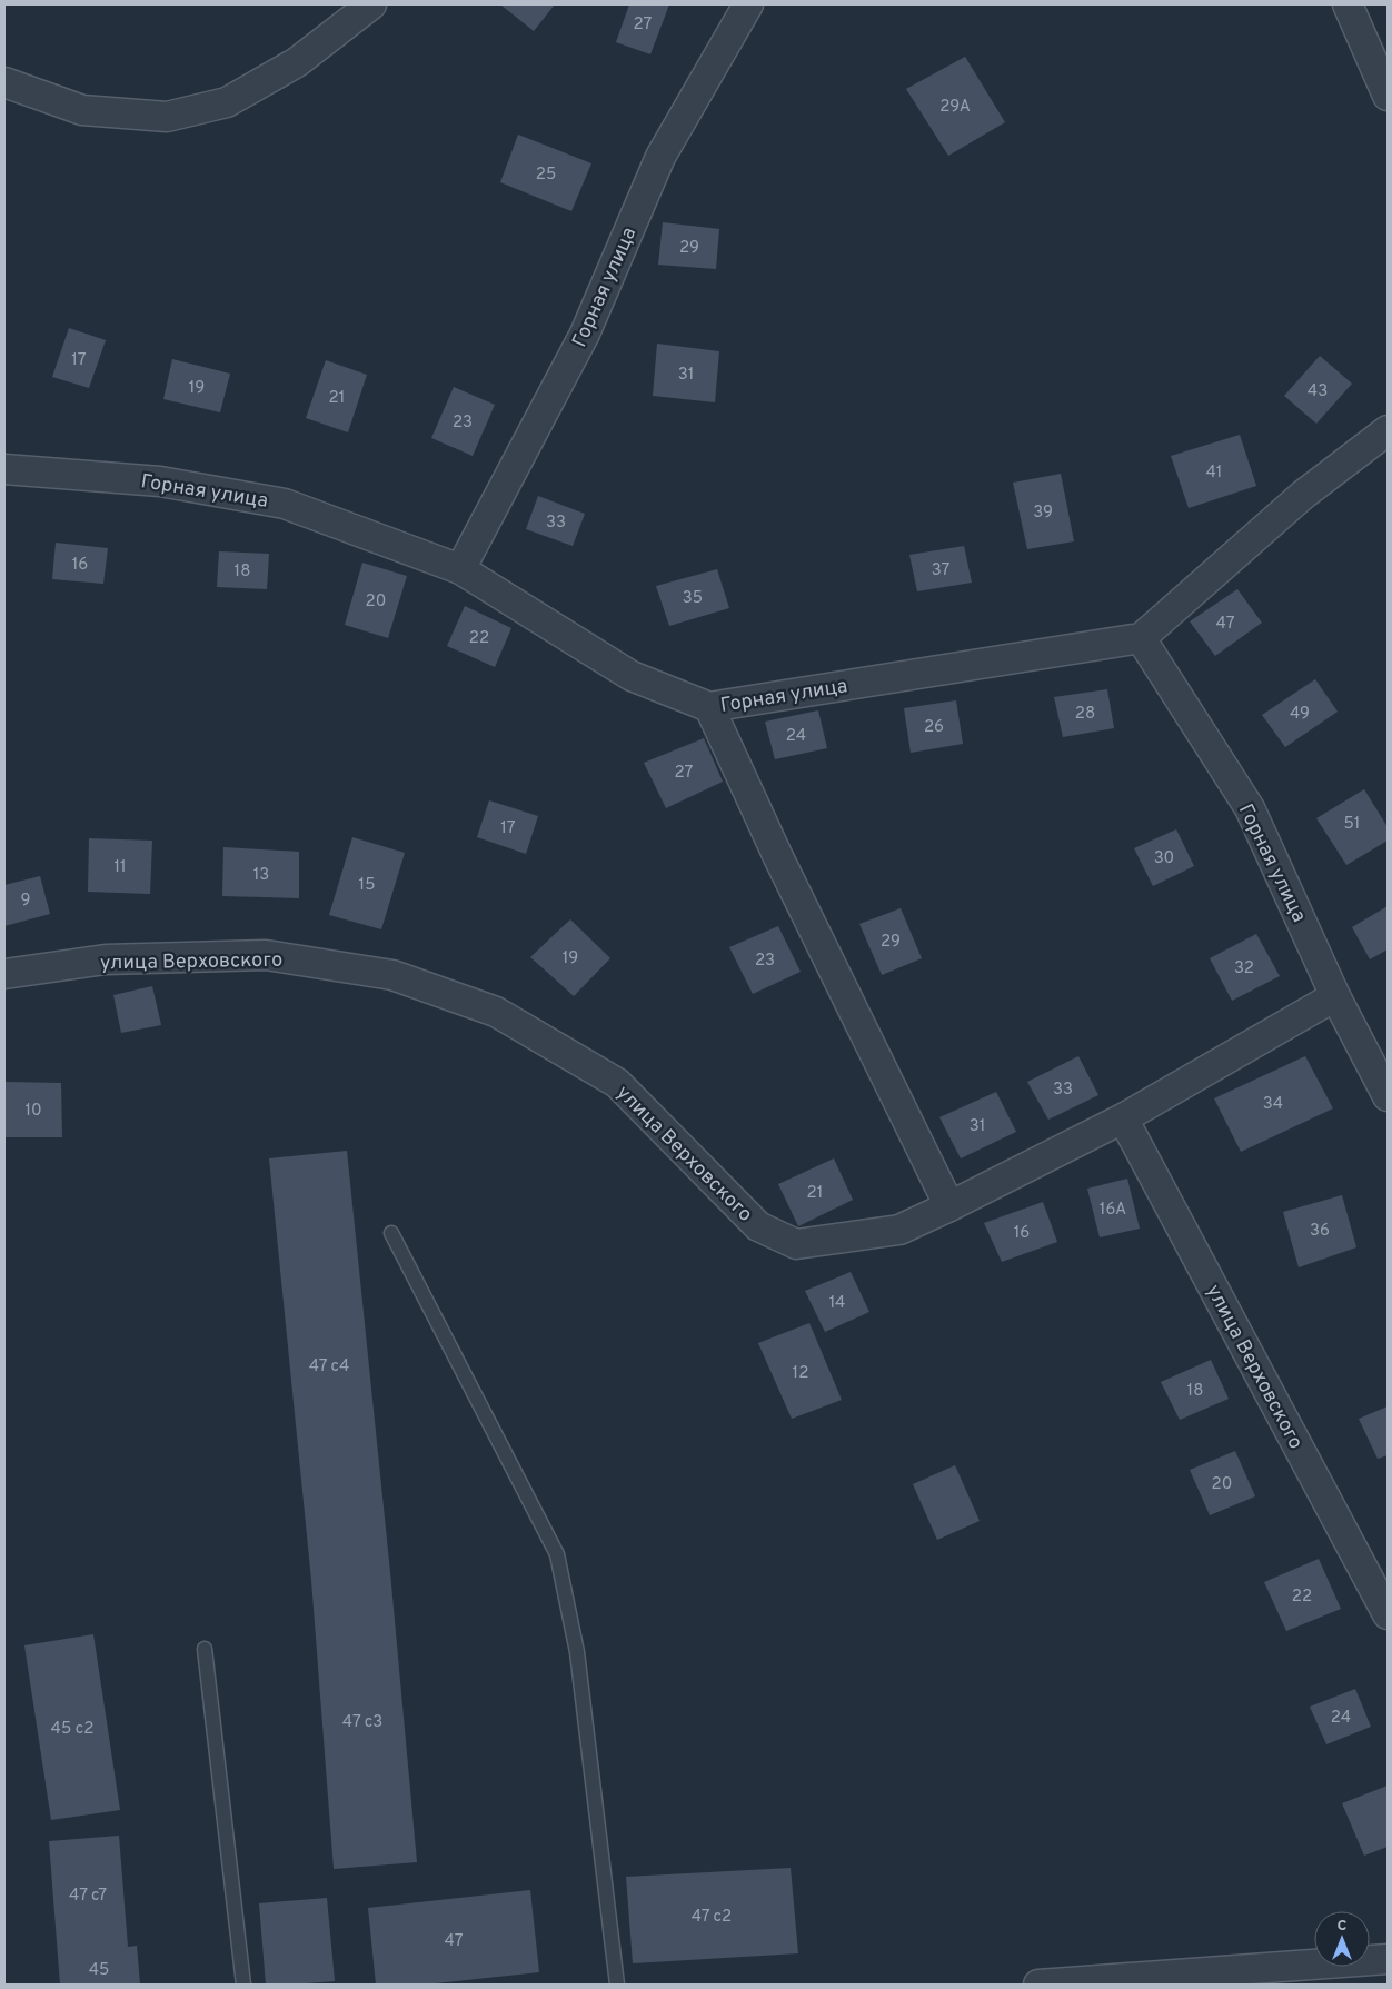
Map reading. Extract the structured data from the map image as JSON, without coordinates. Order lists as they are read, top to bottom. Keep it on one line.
{"streets":{"street":["Горная улица","улица Верховского"]},"crossings":[["Горная улица","улица Верховского"]],"house_numbers":["27","29А","25","29","17","31","19","43","21","23","41","39","33","16","37","18","35","20","47","22","28","49","26","24","27","51","17","30","11","13","15","9","29","19","23","32","33","34","10","31","21","16А","36","16","14","47 с4","12","18","20","22","24","47 с3","45 с2","47 с7","47 с2","47","45"],"north":"top"}
